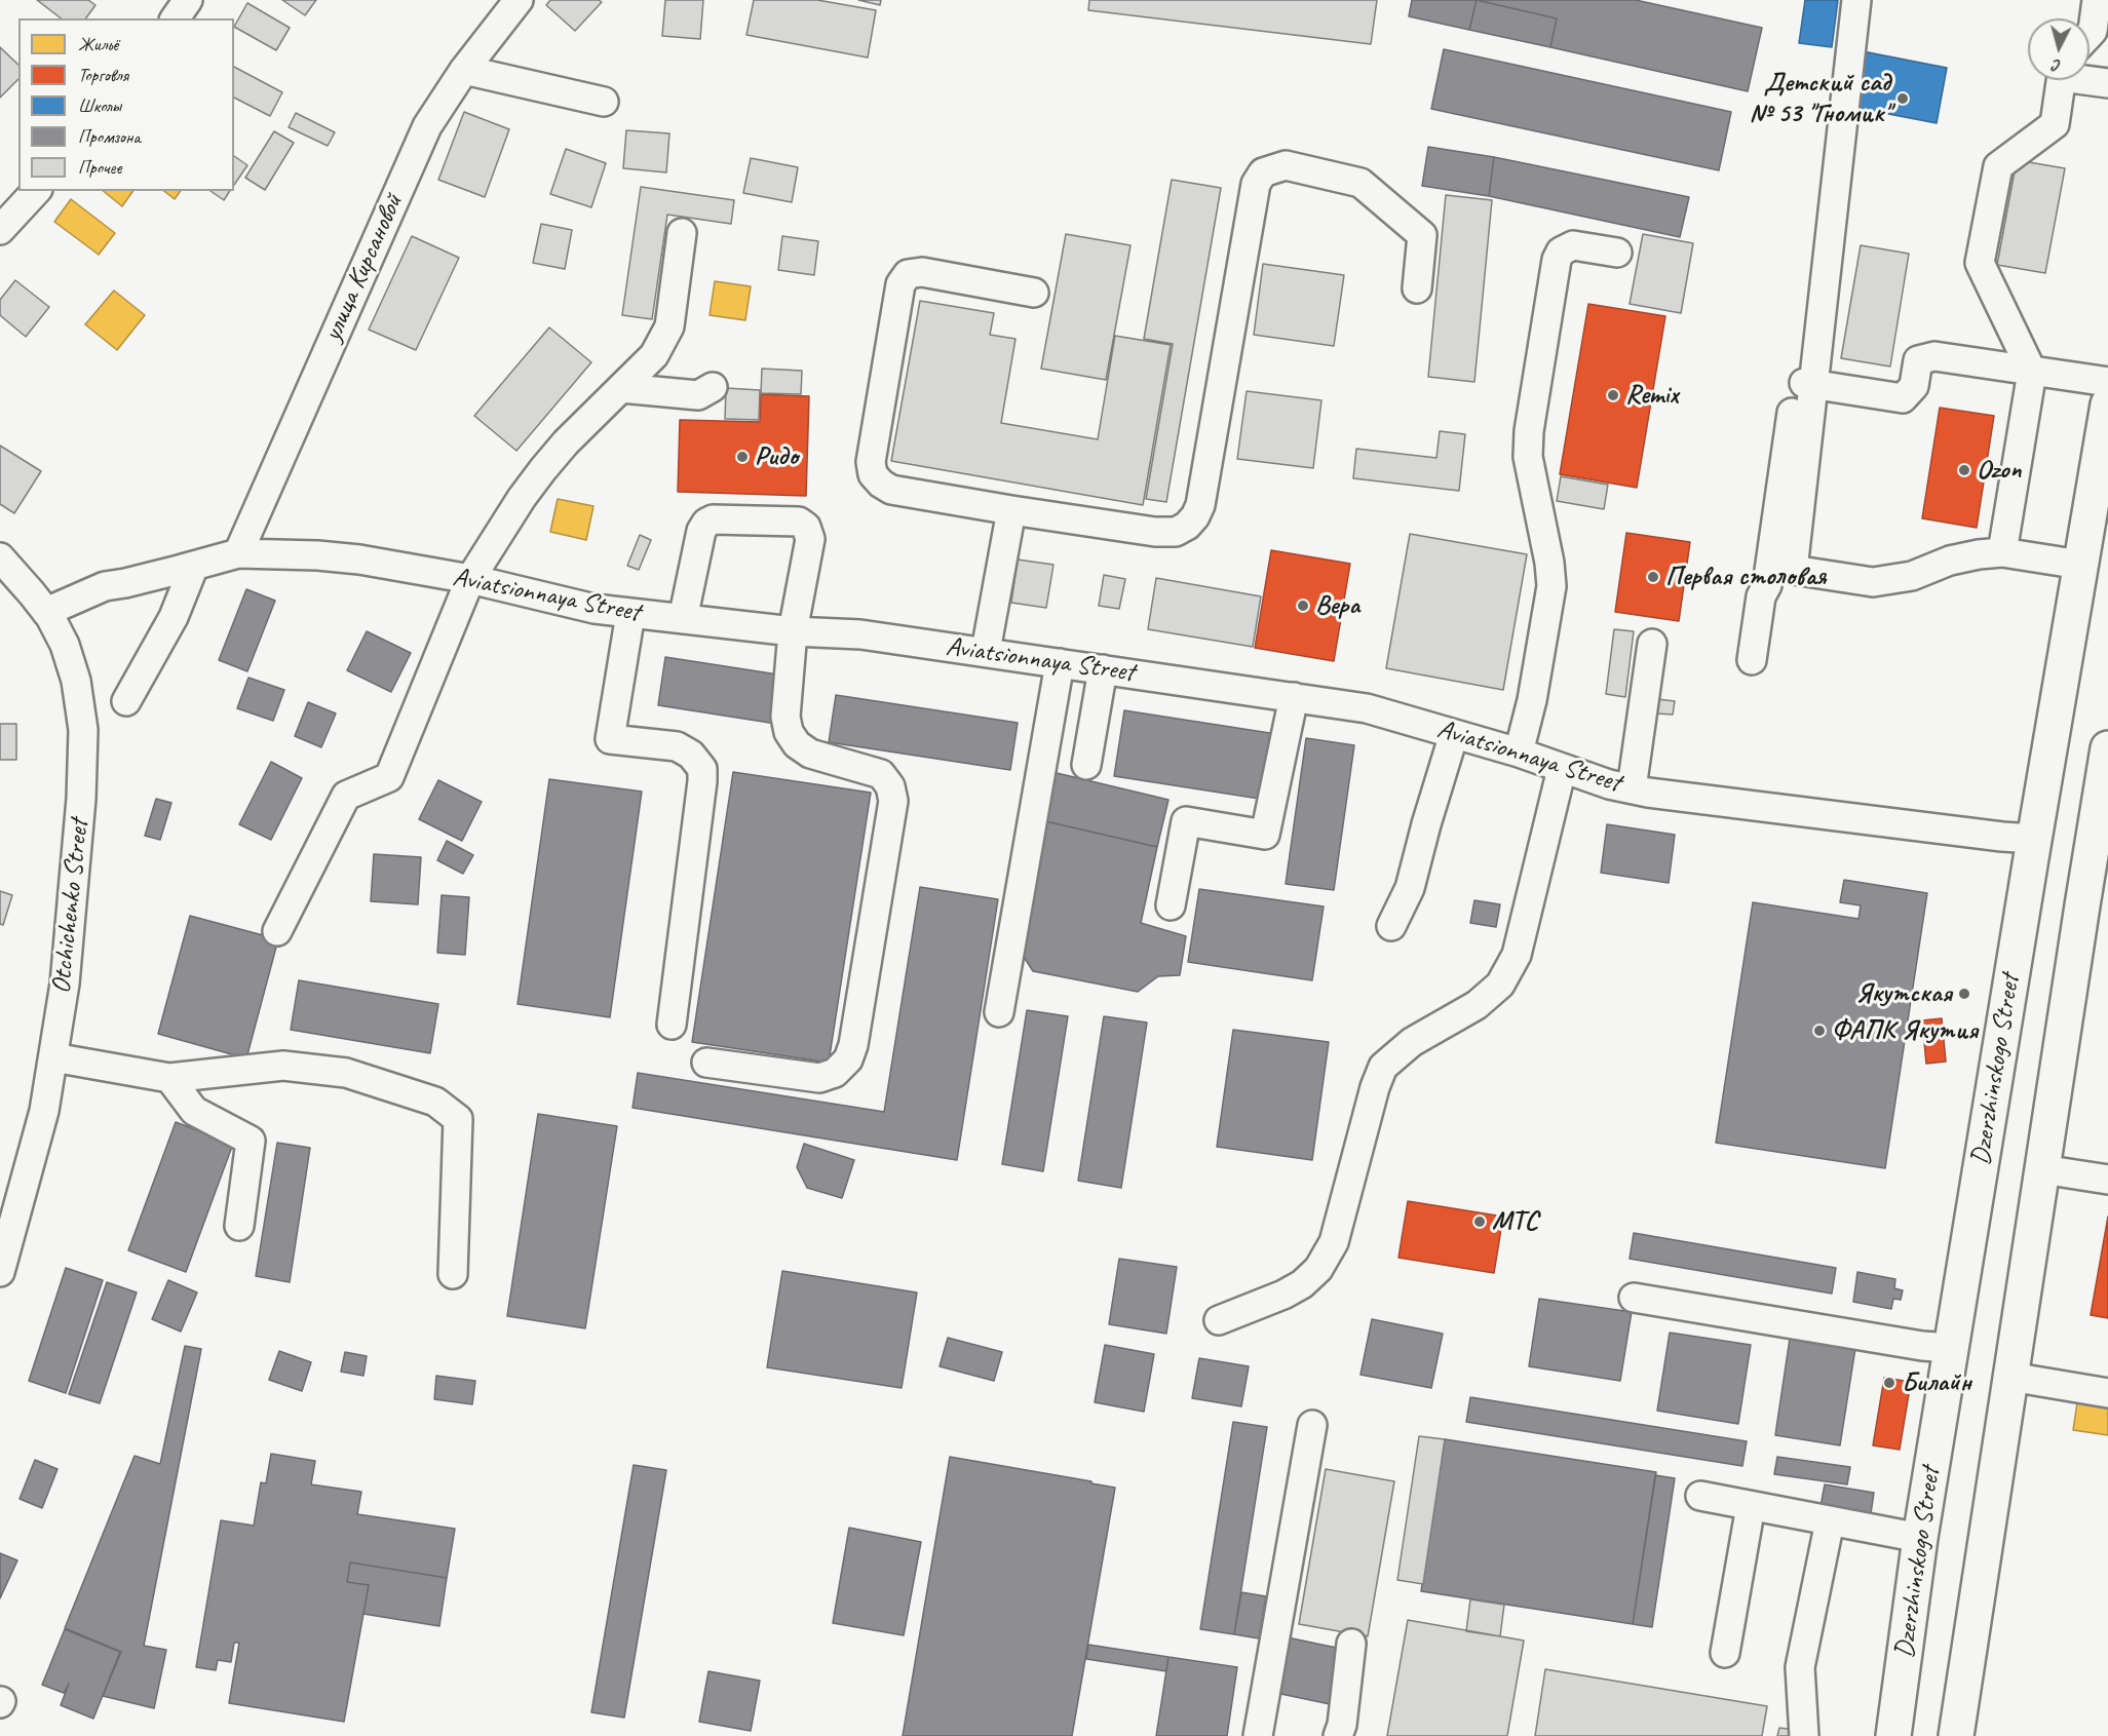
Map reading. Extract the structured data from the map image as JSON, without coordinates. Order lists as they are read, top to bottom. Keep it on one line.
{"streets":{"main road":["Dzerzhinskogo Street"],"street":["улица Кирсановой","Aviatsionnaya Street","Otchichenko Street"]},"crossings":[["улица Кирсановой","Aviatsionnaya Street"],["Aviatsionnaya Street","Otchichenko Street"],["Aviatsionnaya Street","Dzerzhinskogo Street"]],"places":["Детский сад № 53 \"Гномик\"","Remix","Ридо","Ozon","Первая столовая","Вера","Якутская","ФАПК Якутия","МТС","Билайн"],"legend":["Жильё","Торговля","Школы","Промзона","Прочее"],"north":"bottom"}
